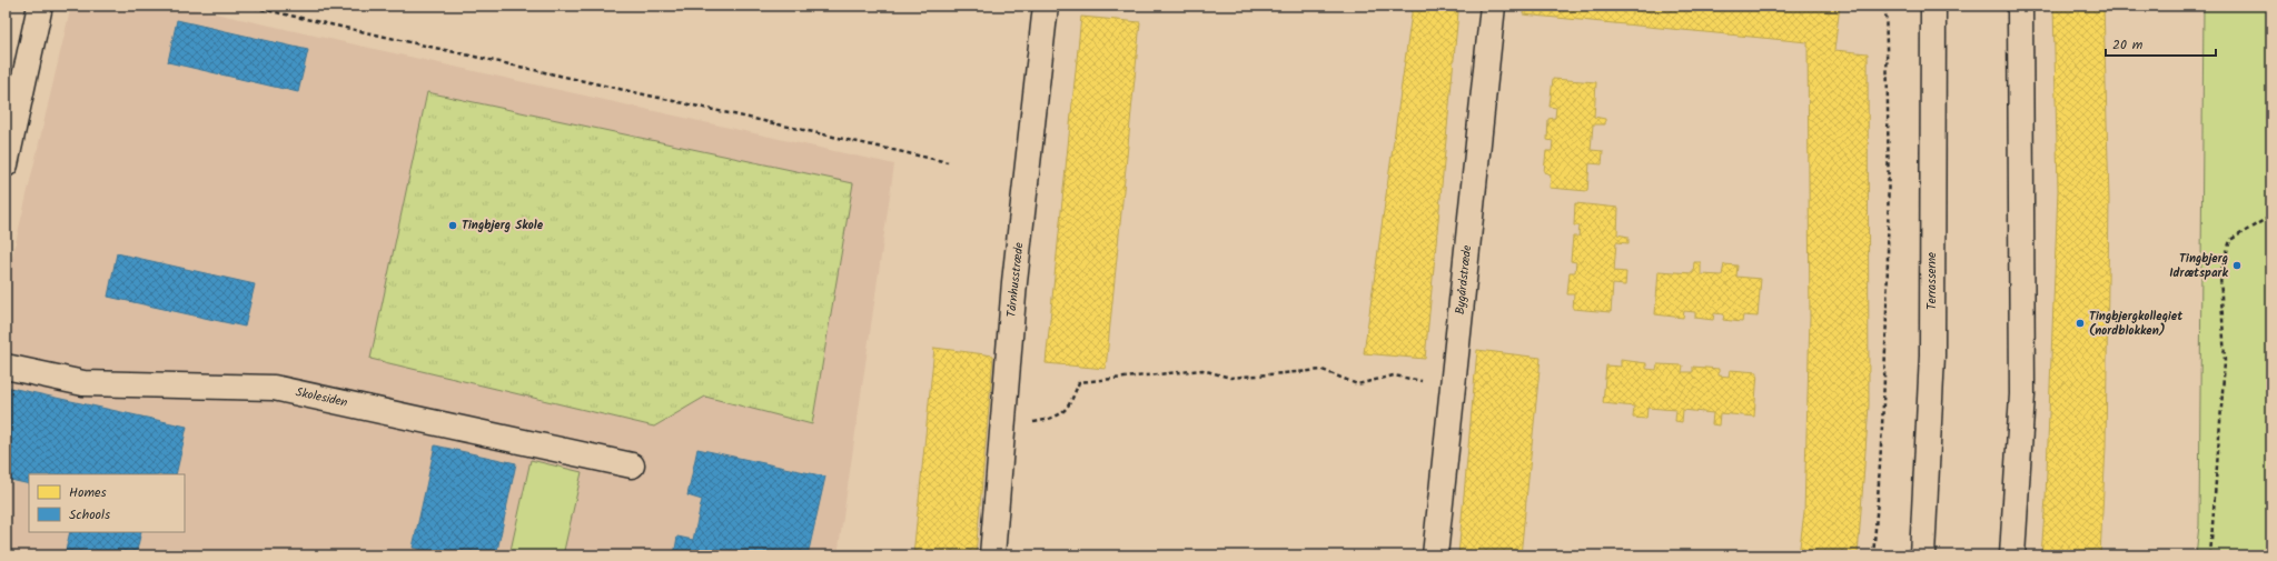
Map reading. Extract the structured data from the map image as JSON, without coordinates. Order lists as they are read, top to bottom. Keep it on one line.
{"streets":{"street":["Tårnhusstræde","Bygårdstræde","Terrasserne","Skolesiden"]},"places":["Tingbjerg Skole","Tingbjerg Idrætspark","Tingbjergkollegiet (nordblokken)"],"legend":["Homes","Schools"],"scale_bar":"20 m"}
